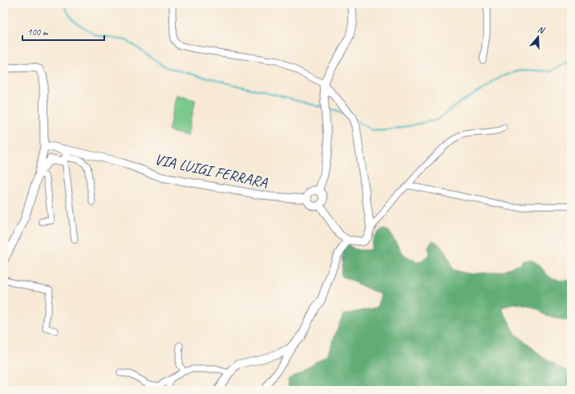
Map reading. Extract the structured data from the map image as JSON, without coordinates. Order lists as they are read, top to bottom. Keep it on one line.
{"streets":{"street":["VIA LUIGI FERRARA"]},"scale_bar":"100 m","north":"top"}
